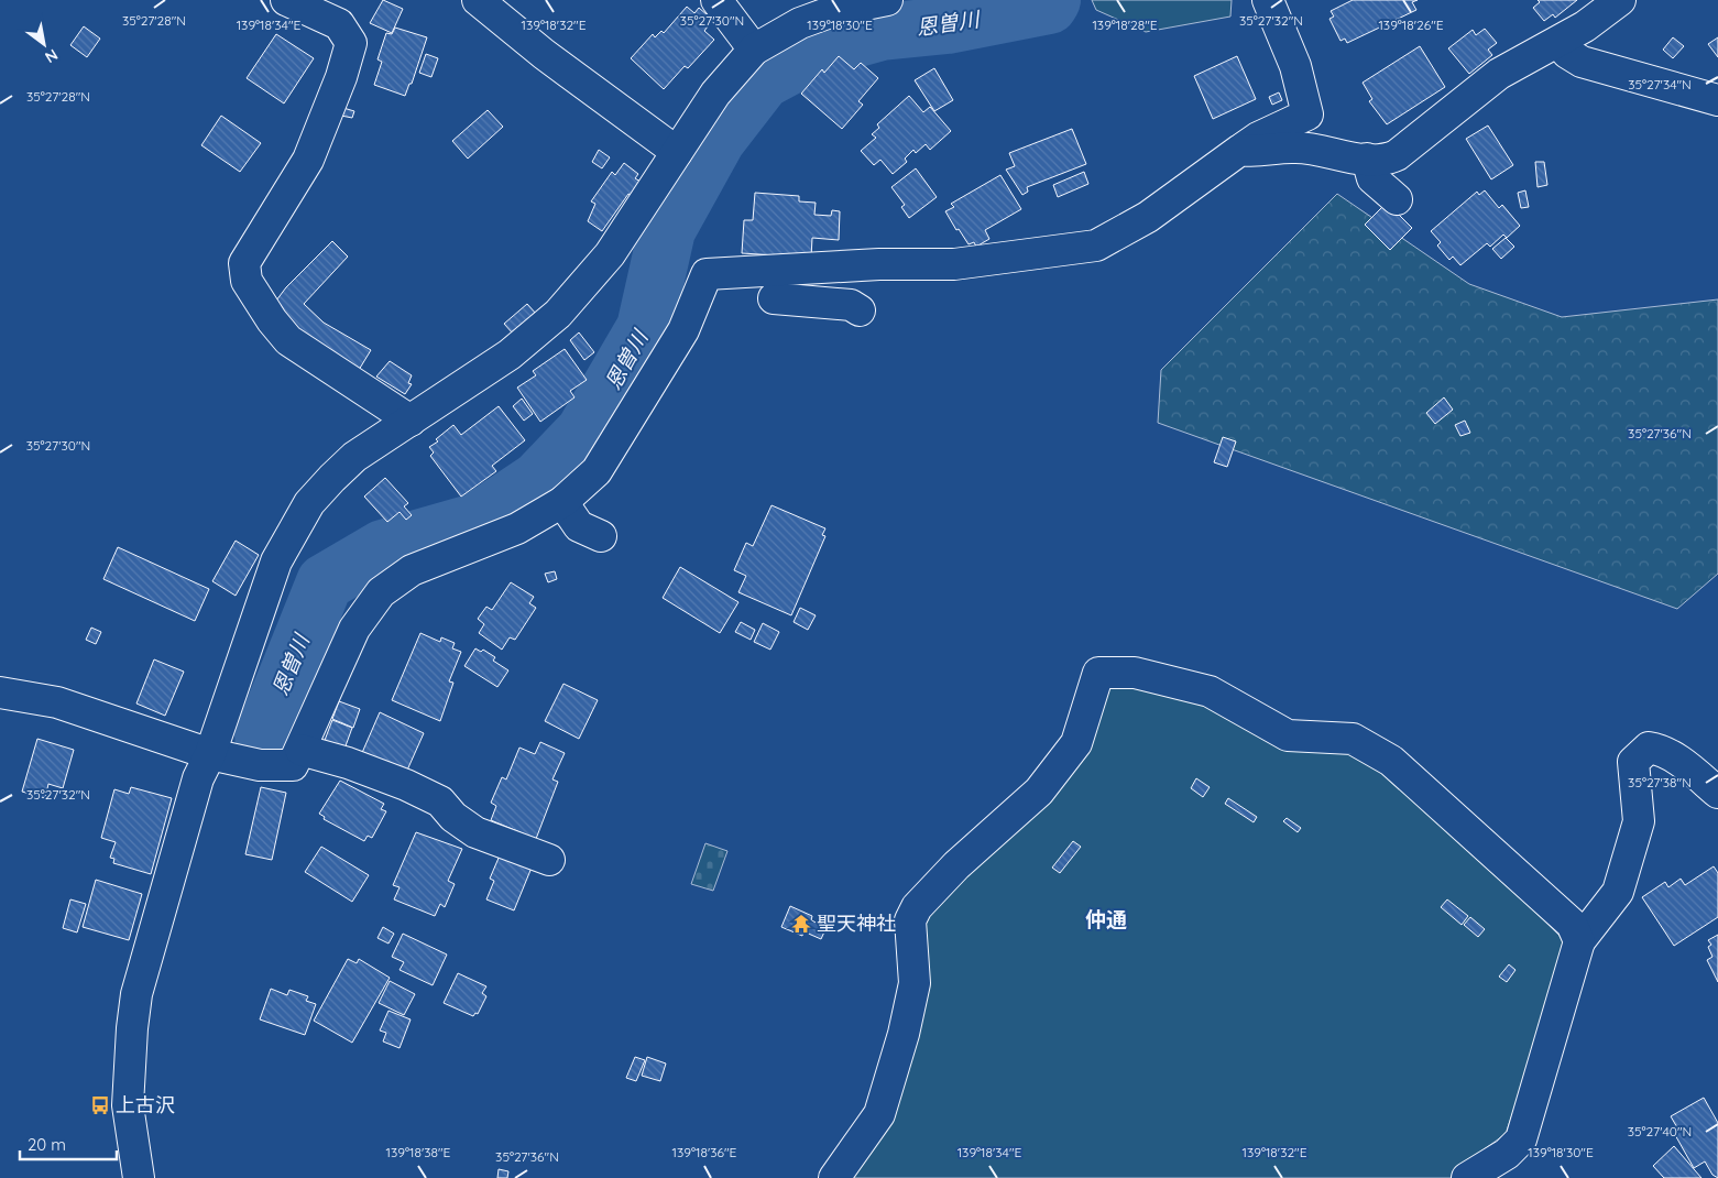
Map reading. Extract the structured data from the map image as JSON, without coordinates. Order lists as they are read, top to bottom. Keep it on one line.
{"districts":["仲通"],"water":["恩曽川"],"places":{"temple":["聖天神社"],"bus stop":["上古沢"]},"scale_bar":"20 m","north":"bottom right","coordinates":["35°27'28\"N","35°27'30\"N","35°27'32\"N","139°18'28\"E","139°18'34\"E","139°18'32\"E","139°18'30\"E","139°18'26\"E","35°27'34\"N","35°27'36\"N","35°27'38\"N","35°27'40\"N","139°18'38\"E","139°18'36\"E"]}
